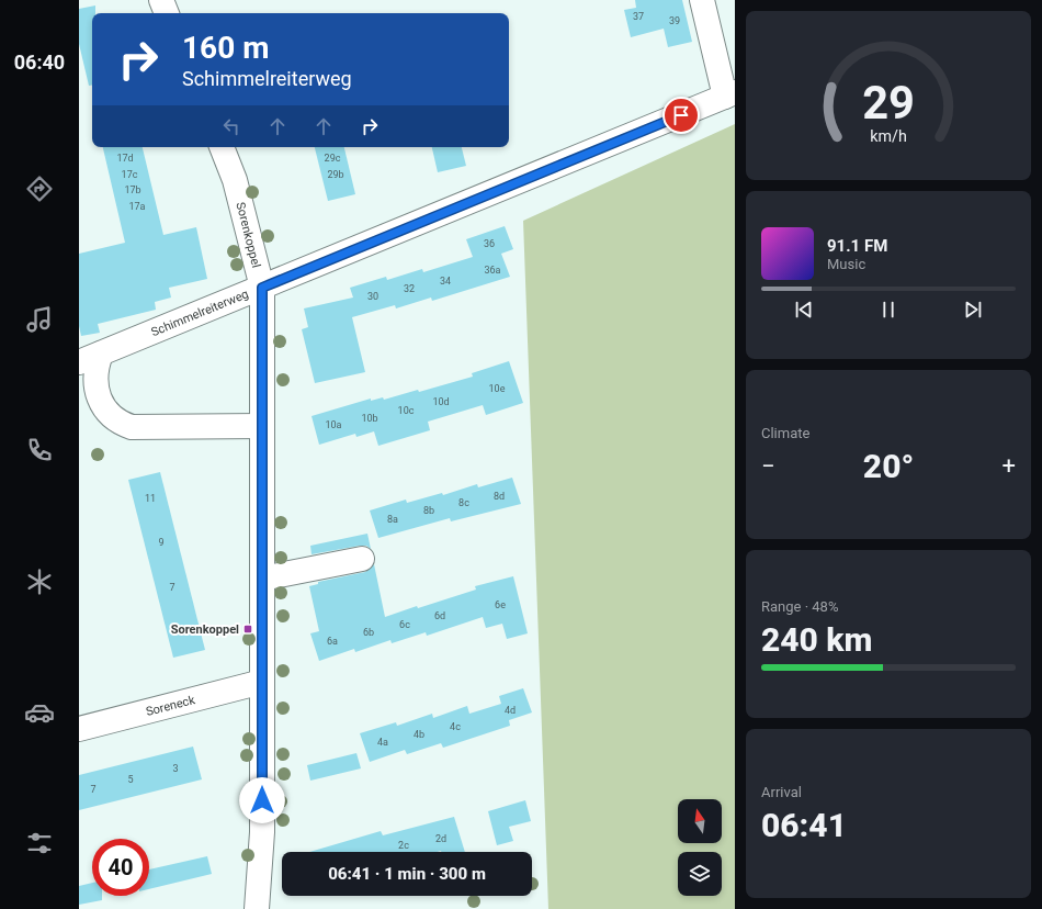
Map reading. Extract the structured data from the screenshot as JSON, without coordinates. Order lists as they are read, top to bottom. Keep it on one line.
{"streets":{"street":["Sorenkoppel","Schimmelreiterweg","Soreneck"]},"crossings":[["Sorenkoppel","Schimmelreiterweg"],["Sorenkoppel","Soreneck"]],"places":{"transit":["Sorenkoppel"]},"house_numbers":["37","39","17d","29c","17c","29b","17b","17a","36","36a","34","32","30","10e","10d","10c","10b","10a","8d","11","8c","8b","8a","9","7","6e","6d","6c","6b","6a","4d","4c","4b","4a","3","5","7","2d","2c"],"north":"top","page":{"tabs":"06:40","turn":["160 m","Schimmelreiterweg"],"song":["91.1 FM","Music"],"tile":["Climate",["Range · 48%","240 km"],["Arrival","06:41"]],"heat":["−","20°","+"],"limit":"40","trip":"06:41 · 1 min · 300 m","gauge":["29","km/h"]}}
